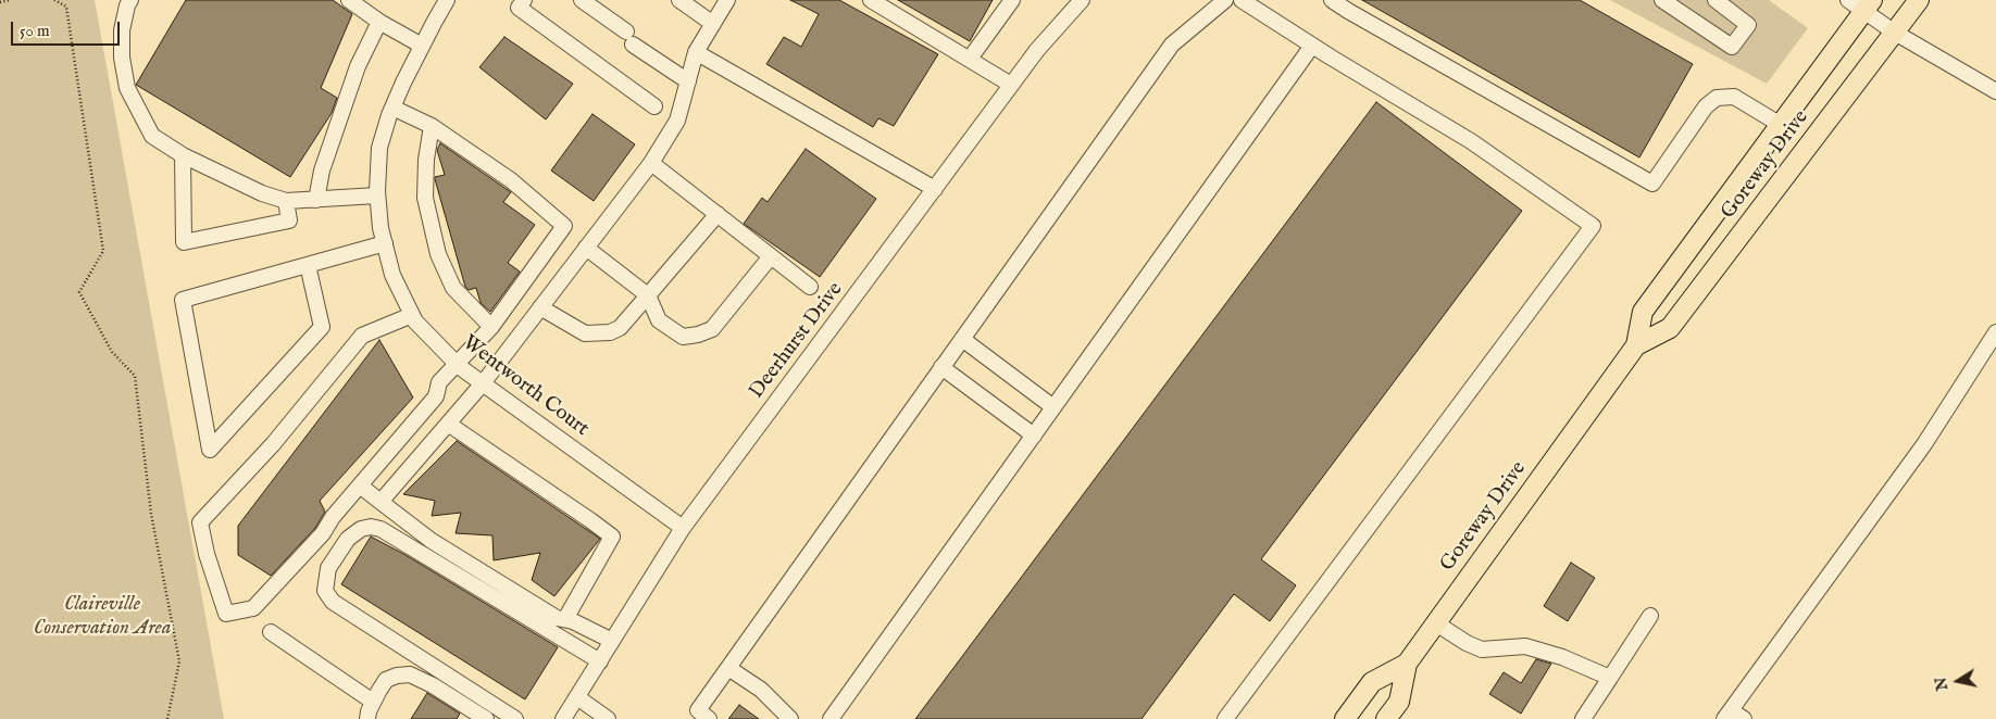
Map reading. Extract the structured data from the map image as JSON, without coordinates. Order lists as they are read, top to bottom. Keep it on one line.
{"streets":{"main road":["Goreway Drive"],"street":["Deerhurst Drive","Wentworth Court"]},"crossings":[["Deerhurst Drive","Wentworth Court"]],"parks":["Claireville Conservation Area"],"scale_bar":"50 m","north":"left"}
